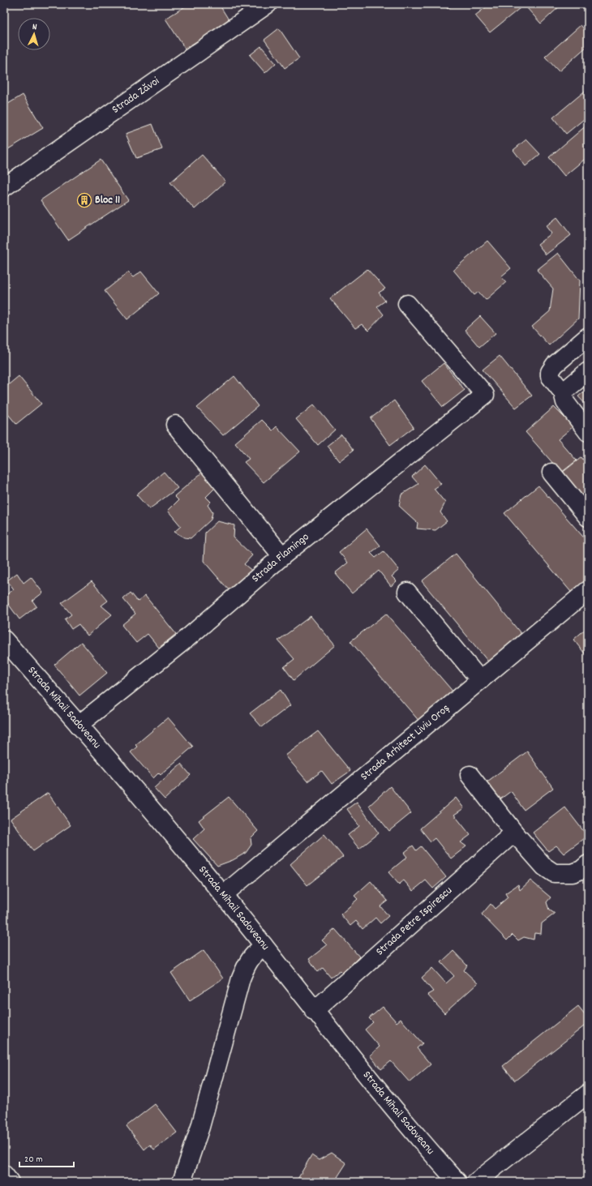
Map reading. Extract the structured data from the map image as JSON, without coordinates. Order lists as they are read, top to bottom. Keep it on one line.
{"streets":{"street":["Strada Zăvoi","Strada Flamingo","Strada Mihail Sadoveanu","Strada Arhitect Liviu Oroș","Strada Petre Ispirescu"]},"crossings":[["Strada Flamingo","Strada Mihail Sadoveanu"],["Strada Mihail Sadoveanu","Strada Arhitect Liviu Oroș"],["Strada Mihail Sadoveanu","Strada Petre Ispirescu"]],"places":{"building":["Bloc 11"]},"scale_bar":"20 m","north":"top"}
